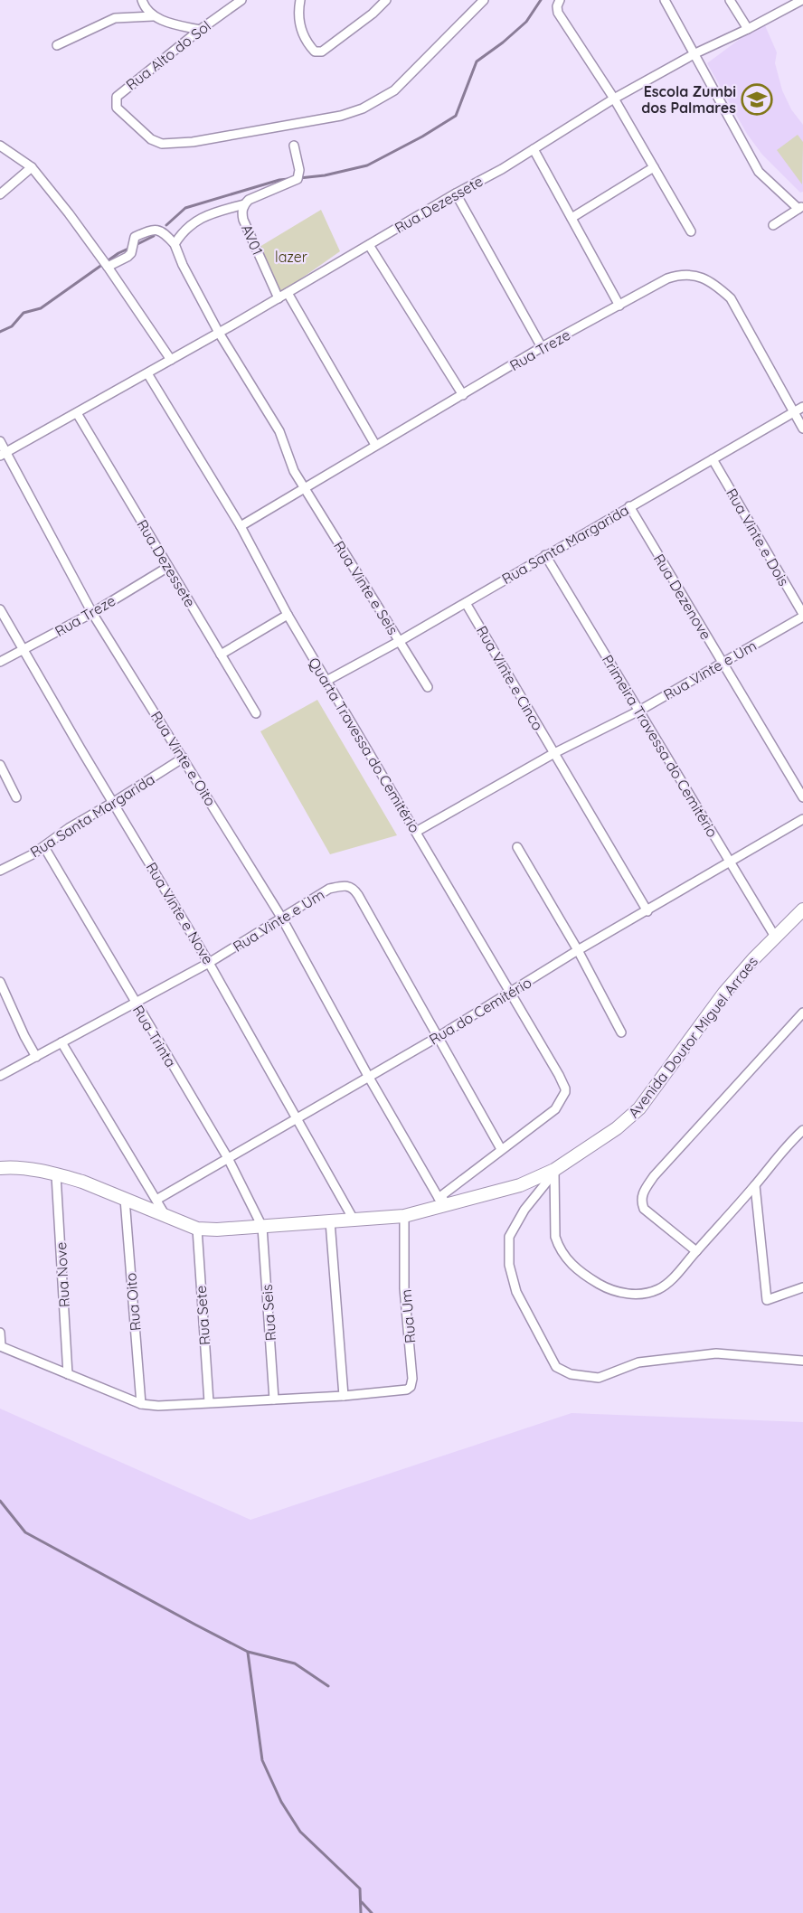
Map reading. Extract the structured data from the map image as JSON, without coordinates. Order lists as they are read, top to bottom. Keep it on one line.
{"streets":{"main road":["Avenida Doutor Miguel Arraes"],"street":["Rua Alto do Sol","Rua Dezessete","AV01","Rua Treze","Rua Vinte e Dois","Rua Santa Margarida","Rua Vinte e Seis","Rua Dezenove","Rua Vinte e Um","Rua Vinte e Cinco","Quarta Travessa do Cemitério","Primeira Travessa do Cemitério","Rua Vinte e Oito","Rua Vinte e Nove","Rua do Cemitério","Rua Trinta","Rua Nove","Rua Oito","Rua Seis","Rua Sete","Rua Um"]},"crossings":[["Rua Dezessete","AV01"],["Rua Dezessete","Rua Treze"],["Rua Dezessete","Rua Vinte e Seis"],["Rua Dezessete","Quarta Travessa do Cemitério"],["Rua Dezessete","Rua Vinte e Oito"],["Rua Treze","Rua Santa Margarida"],["Rua Treze","Rua Vinte e Seis"],["Rua Treze","Quarta Travessa do Cemitério"],["Rua Treze","Rua Vinte e Oito"],["Rua Treze","Rua Vinte e Nove"],["Rua Vinte e Dois","Rua Santa Margarida"],["Rua Vinte e Dois","Rua Vinte e Um"],["Rua Santa Margarida","Rua Vinte e Seis"],["Rua Santa Margarida","Rua Dezenove"],["Rua Santa Margarida","Rua Vinte e Cinco"],["Rua Santa Margarida","Quarta Travessa do Cemitério"],["Rua Santa Margarida","Primeira Travessa do Cemitério"],["Rua Santa Margarida","Rua Vinte e Oito"],["Rua Santa Margarida","Rua Vinte e Nove"],["Rua Santa Margarida","Rua Trinta"],["Rua Dezenove","Rua Vinte e Um"],["Rua Vinte e Um","Rua Vinte e Cinco"],["Rua Vinte e Um","Quarta Travessa do Cemitério"],["Rua Vinte e Um","Primeira Travessa do Cemitério"],["Rua Vinte e Um","Rua Vinte e Oito"],["Rua Vinte e Um","Rua Vinte e Nove"],["Rua Vinte e Um","Rua do Cemitério"],["Rua Vinte e Um","Rua Trinta"],["Rua Vinte e Cinco","Rua do Cemitério"],["Quarta Travessa do Cemitério","Rua do Cemitério"],["Primeira Travessa do Cemitério","Rua do Cemitério"],["Primeira Travessa do Cemitério","Avenida Doutor Miguel Arraes"],["Rua Vinte e Oito","Rua do Cemitério"],["Rua Vinte e Nove","Rua do Cemitério"],["Rua Vinte e Nove","Avenida Doutor Miguel Arraes"],["Rua do Cemitério","Rua Trinta"],["Rua Trinta","Avenida Doutor Miguel Arraes"],["Rua Trinta","Rua Seis"],["Avenida Doutor Miguel Arraes","Rua Seis"],["Avenida Doutor Miguel Arraes","Rua Sete"],["Avenida Doutor Miguel Arraes","Rua Um"]],"parks":["lazer"],"places":{"school or university":["Escola Zumbi dos Palmares"]}}
